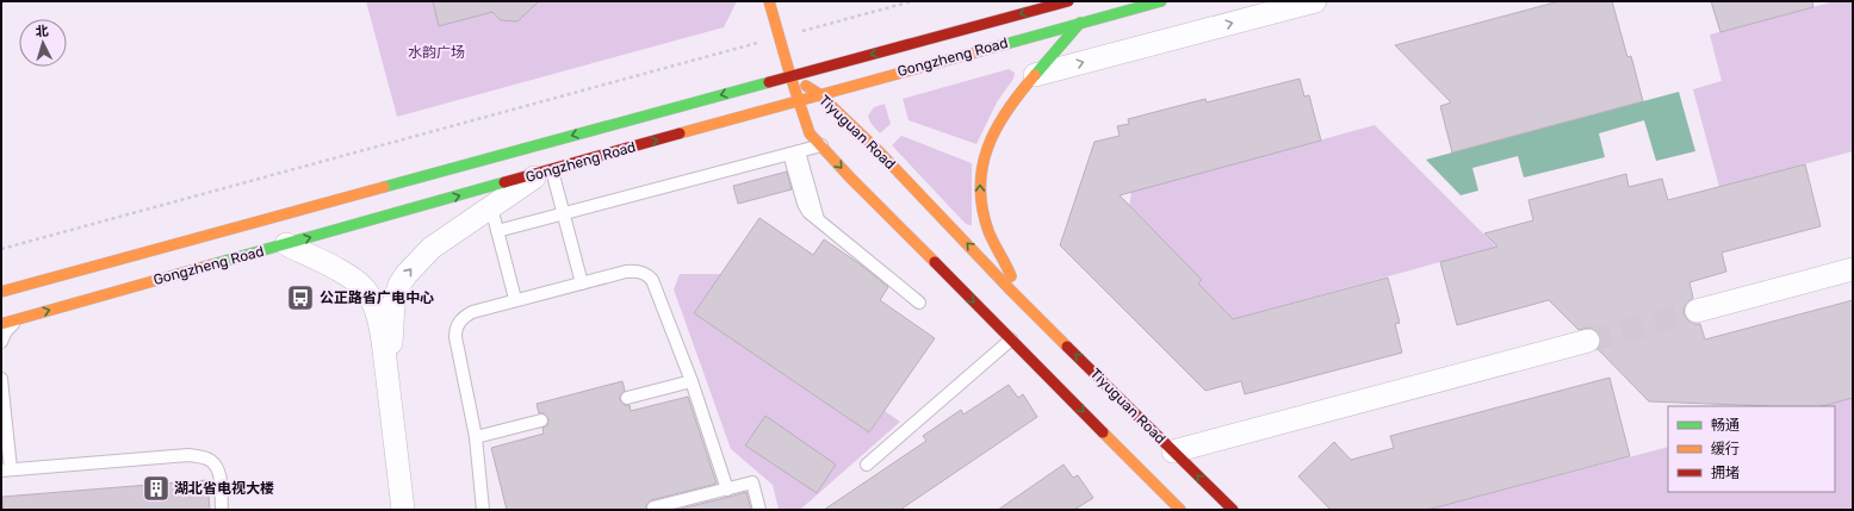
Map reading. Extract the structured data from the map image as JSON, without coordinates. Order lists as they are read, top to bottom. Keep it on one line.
{"streets":{"main road":["Gongzheng Road","Tiyuguan Road"]},"crossings":[["Gongzheng Road","Tiyuguan Road"]],"parks":["水韵广场"],"places":{"bus stop":["公正路省广电中心"],"building":["湖北省电视大楼"]},"legend":["畅通","缓行","拥堵"],"north":"top"}
